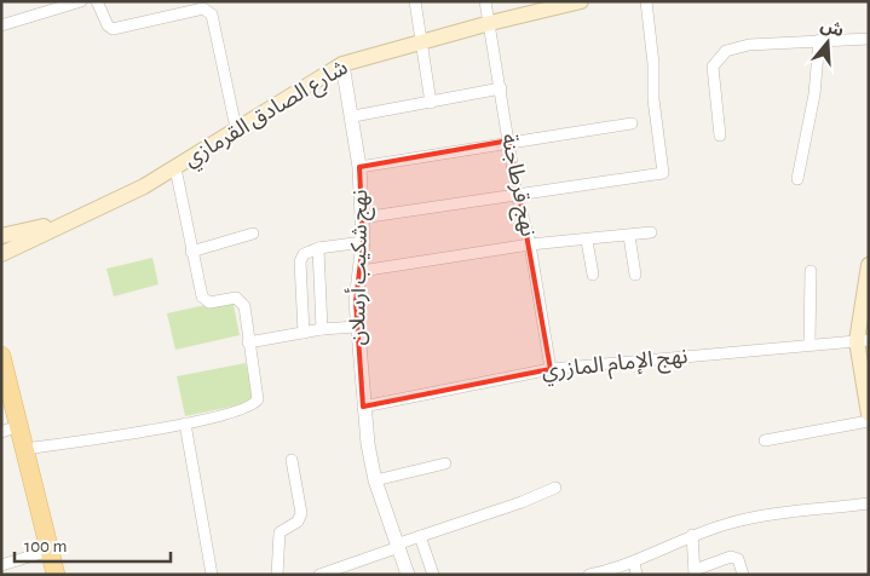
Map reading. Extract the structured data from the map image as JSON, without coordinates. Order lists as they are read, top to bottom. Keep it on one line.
{"streets":{"main road":["شارع الصادق القرمازي"],"street":["نهج قرطاجنة","نهج شكيب أرسلان","نهج الإمام المازري"]},"crossings":[["شارع الصادق القرمازي","نهج قرطاجنة"],["شارع الصادق القرمازي","نهج شكيب أرسلان"],["نهج قرطاجنة","نهج الإمام المازري"],["نهج شكيب أرسلان","نهج الإمام المازري"]],"scale_bar":"100 m","north":"top"}
